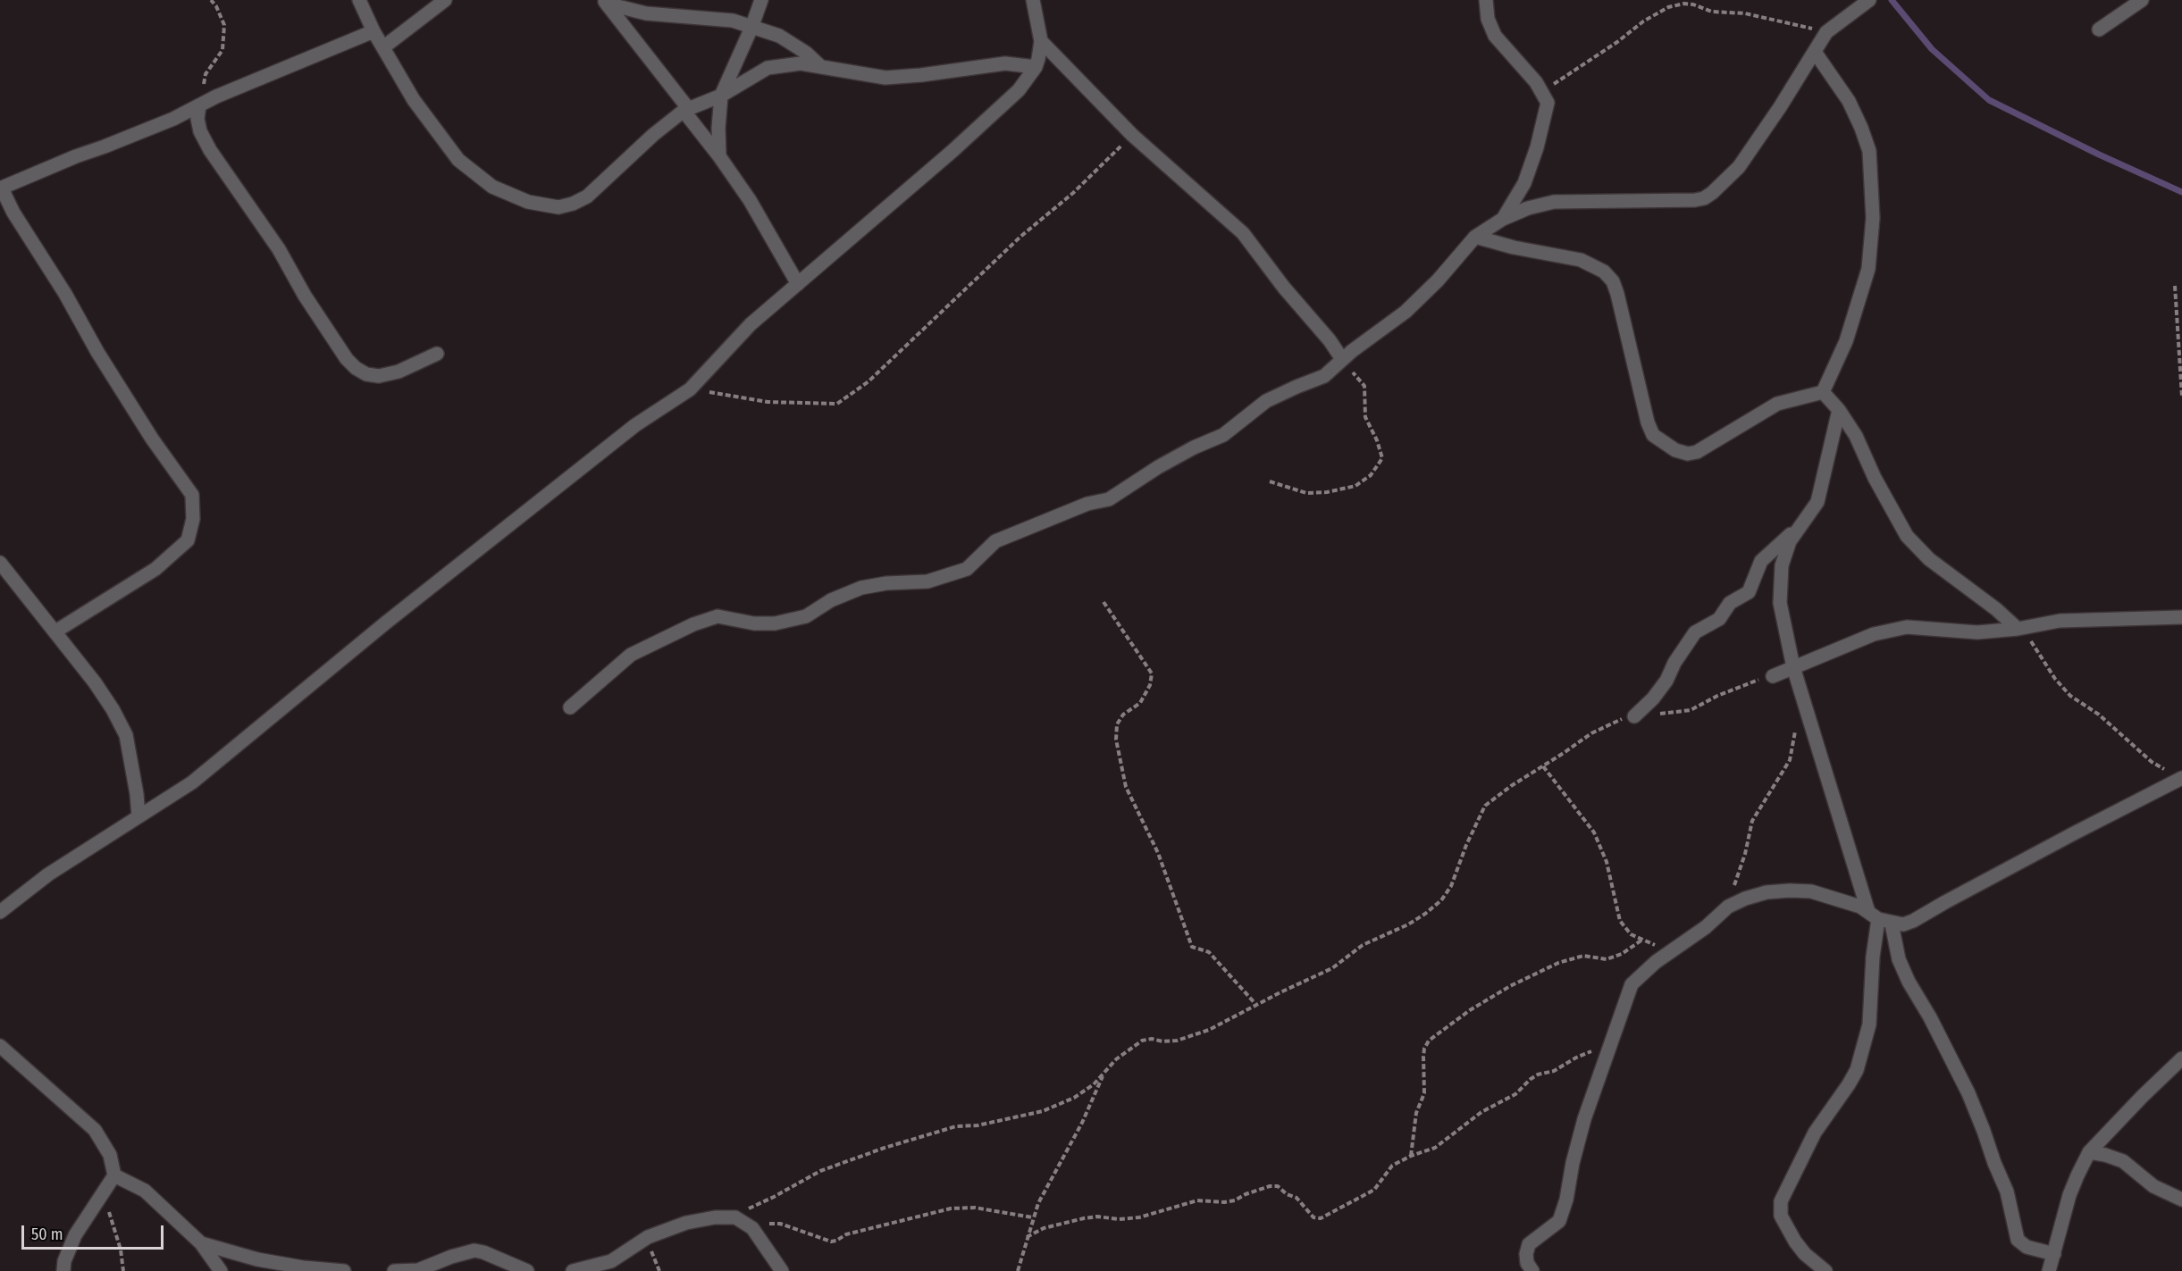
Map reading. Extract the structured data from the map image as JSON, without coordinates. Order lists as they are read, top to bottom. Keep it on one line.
{"scale_bar":"50 m"}
